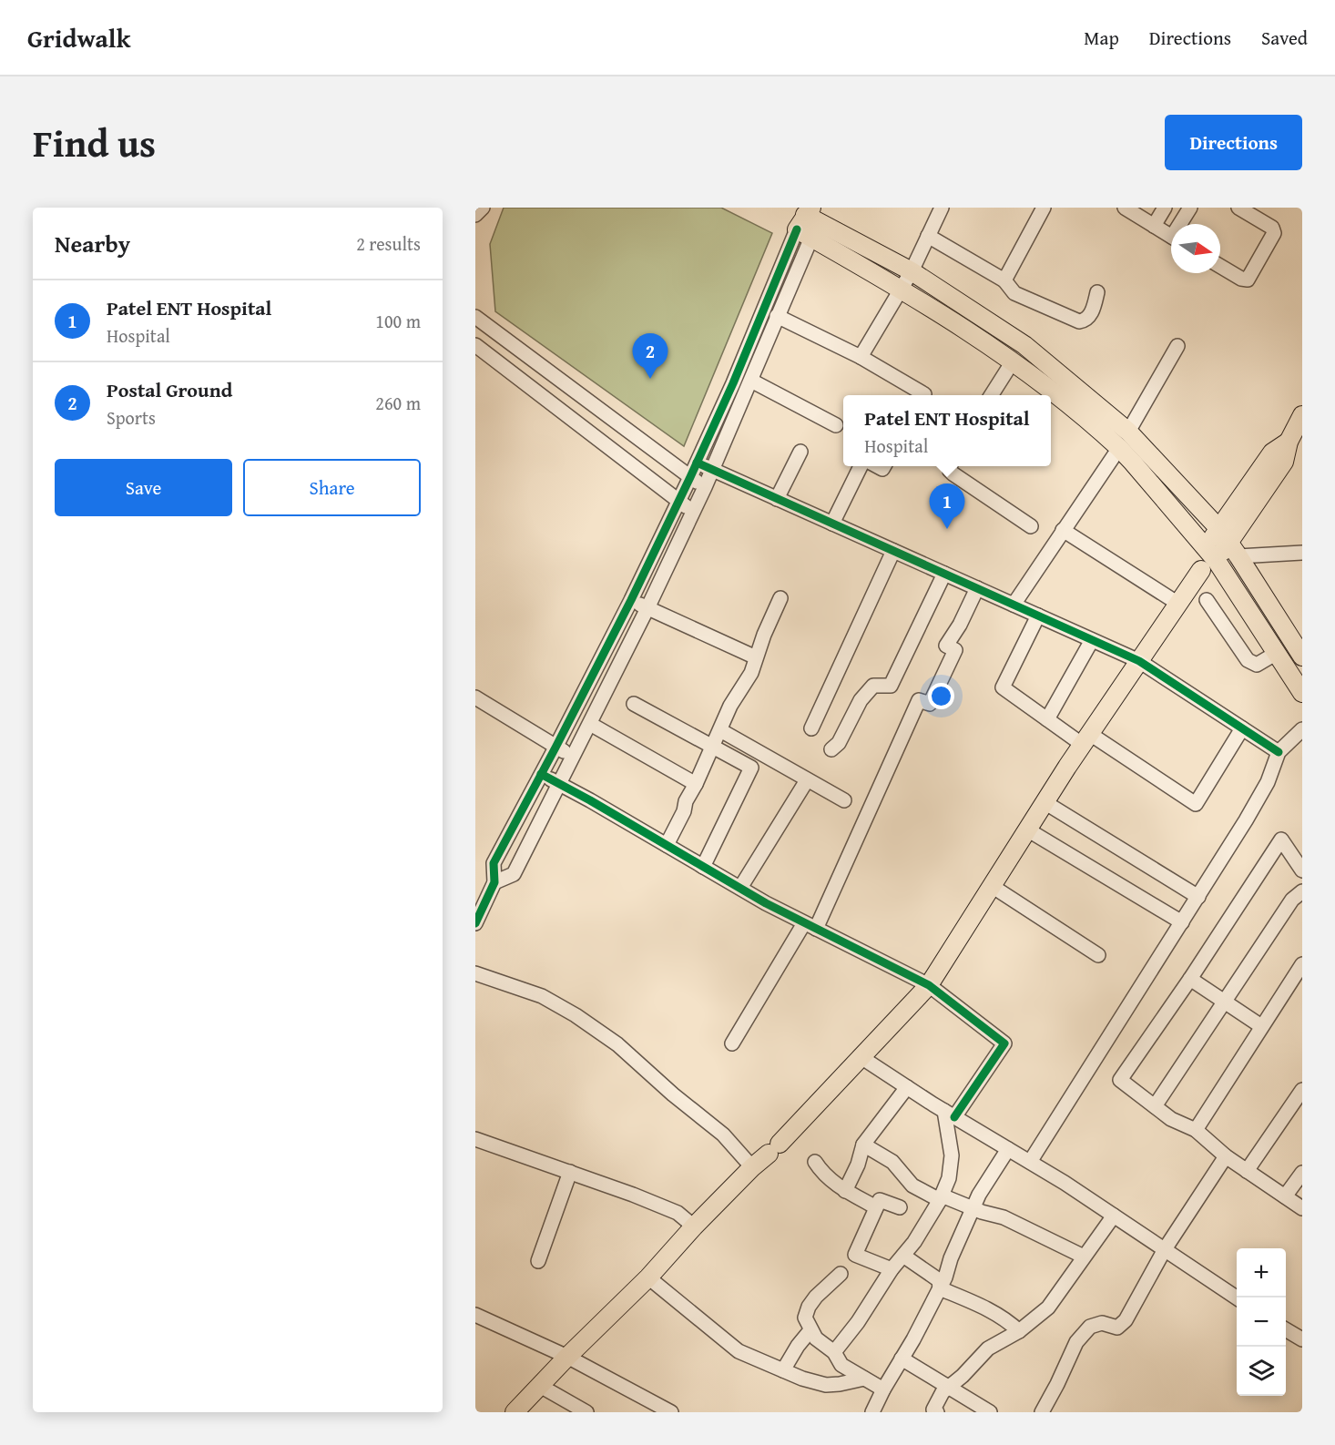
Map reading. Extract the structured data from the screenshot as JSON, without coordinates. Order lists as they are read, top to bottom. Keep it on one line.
{"north":"right","page":{"header":"Gridwalk","nav":["Map","Directions","Saved"],"title":"Find us","buttons":["Directions",["Save","Share"]],"heading":["Nearby","2 results"],"list":[{"mark":"1","name":"Patel ENT Hospital","note":"Hospital","value":"100 m"},{"mark":"2","name":"Postal Ground","note":"Sports","value":"260 m"}],"pins":["2","1"],"popup":["Patel ENT Hospital","Hospital"],"map_buttons":["+","−"]}}
